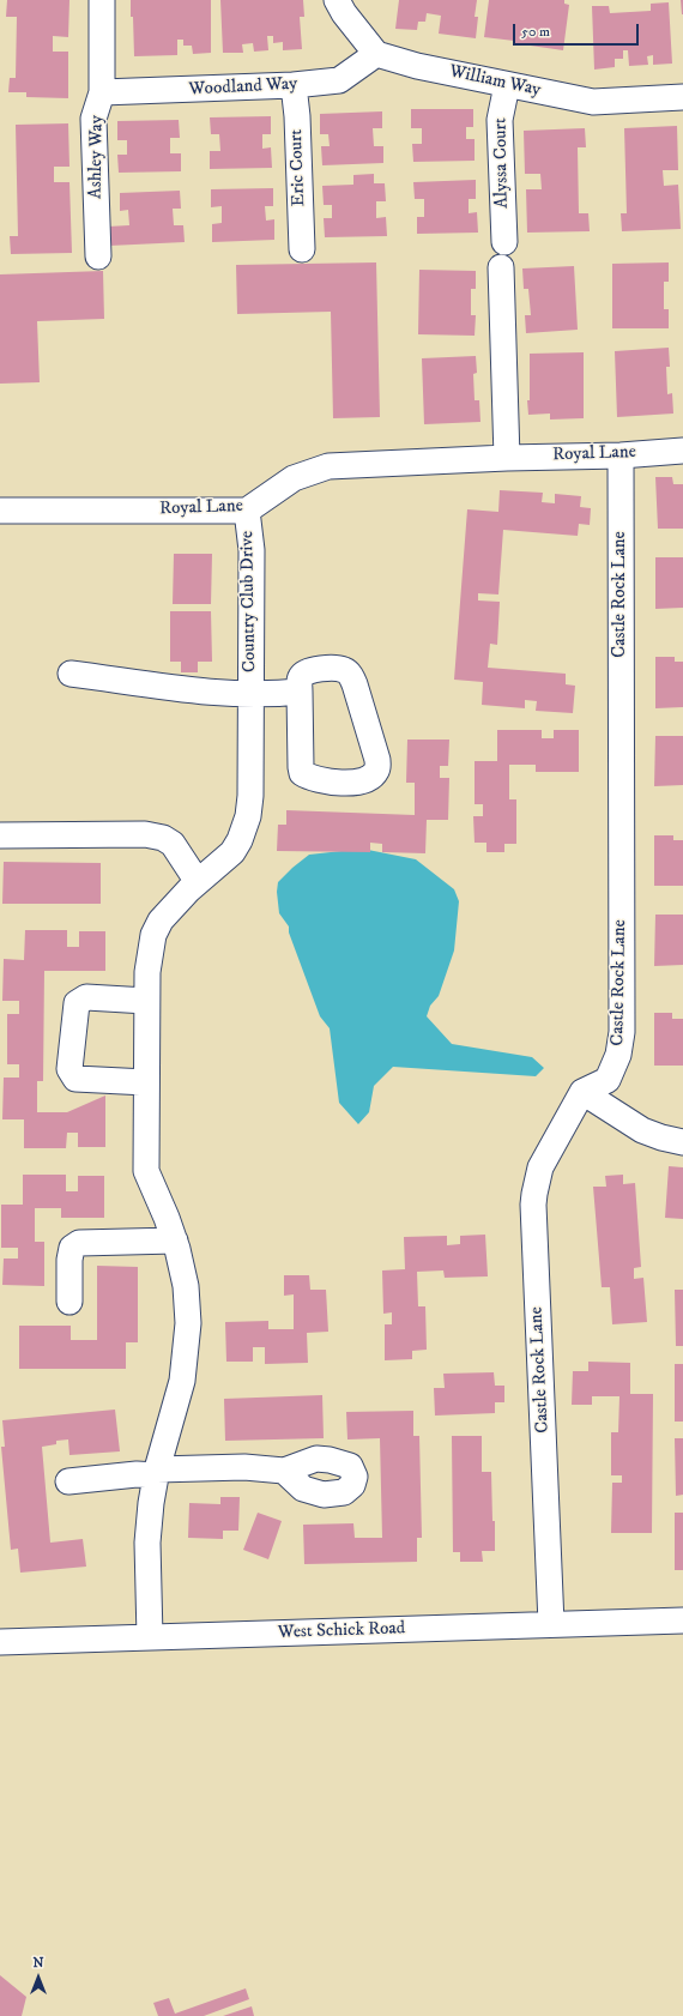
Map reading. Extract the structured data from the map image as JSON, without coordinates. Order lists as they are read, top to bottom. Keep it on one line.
{"streets":{"street":["William Way","Woodland Way","Ashley Way","Alyssa Court","Eric Court","Royal Lane","Castle Rock Lane","Country Club Drive","West Schick Road"]},"crossings":[["William Way","Woodland Way"],["William Way","Alyssa Court"],["Woodland Way","Ashley Way"],["Woodland Way","Eric Court"],["Royal Lane","Castle Rock Lane"],["Royal Lane","Country Club Drive"],["Castle Rock Lane","West Schick Road"],["Country Club Drive","West Schick Road"]],"scale_bar":"50 m","north":"top"}
